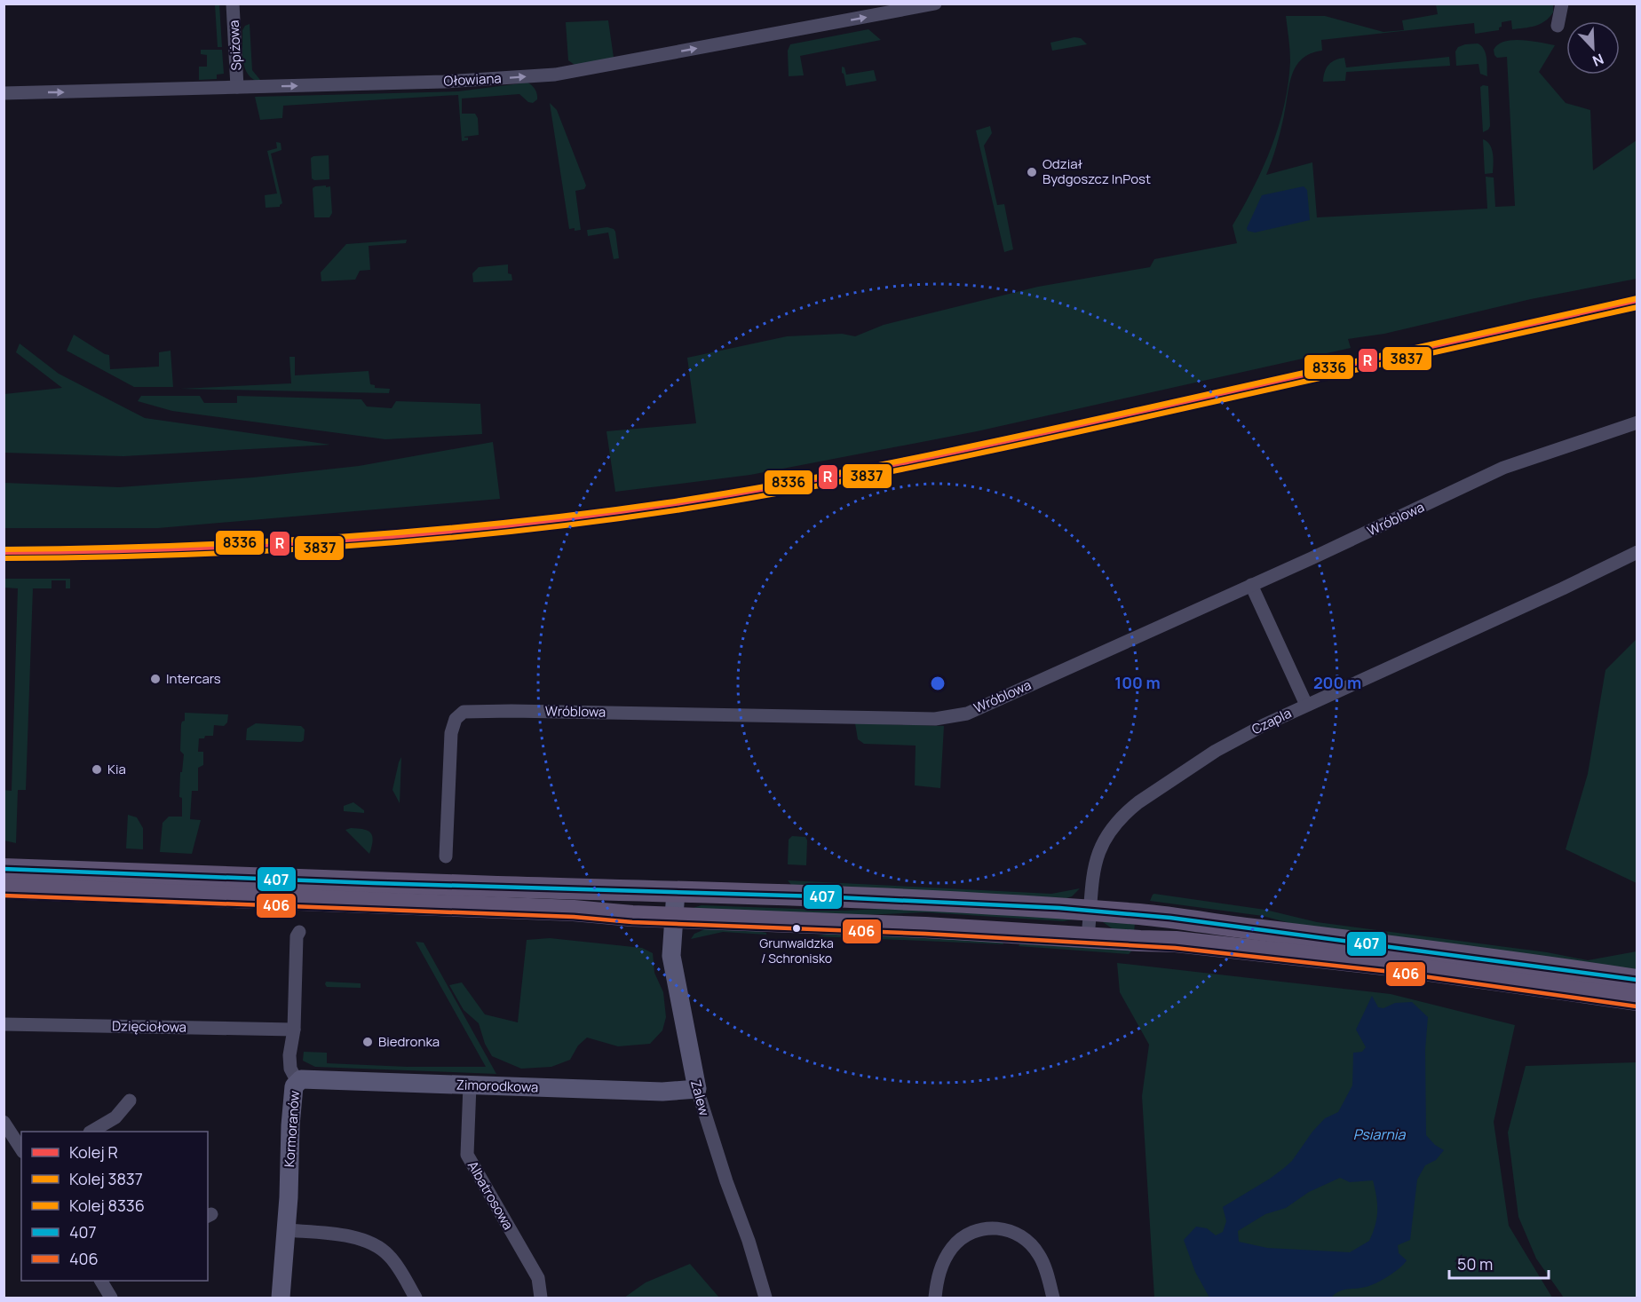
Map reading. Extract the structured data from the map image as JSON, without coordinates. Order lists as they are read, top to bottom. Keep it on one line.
{"streets":{"street":["Spiżowa","Ołowiana","Wróblowa","Czapla","Dzięciołowa","Zimorodkowa","Zalew","Kormoranów","Albatrosowa"]},"crossings":[["Spiżowa","Ołowiana"],["Dzięciołowa","Kormoranów"],["Zimorodkowa","Zalew"],["Zimorodkowa","Kormoranów"],["Zimorodkowa","Albatrosowa"]],"one_way":["Ołowiana"],"water":["Psiarnia"],"places":["Odział Bydgoszcz InPost","Intercars","Kia","Grunwaldzka / Schronisko","Biedronka"],"lines":["rail line 8336","rail line R","rail line 3837","transit line 407","transit line 406"],"legend":["Kolej R","Kolej 3837","Kolej 8336","407","406"],"scale_bar":"50 m","north":"bottom right","rings":["100 m","200 m"]}
